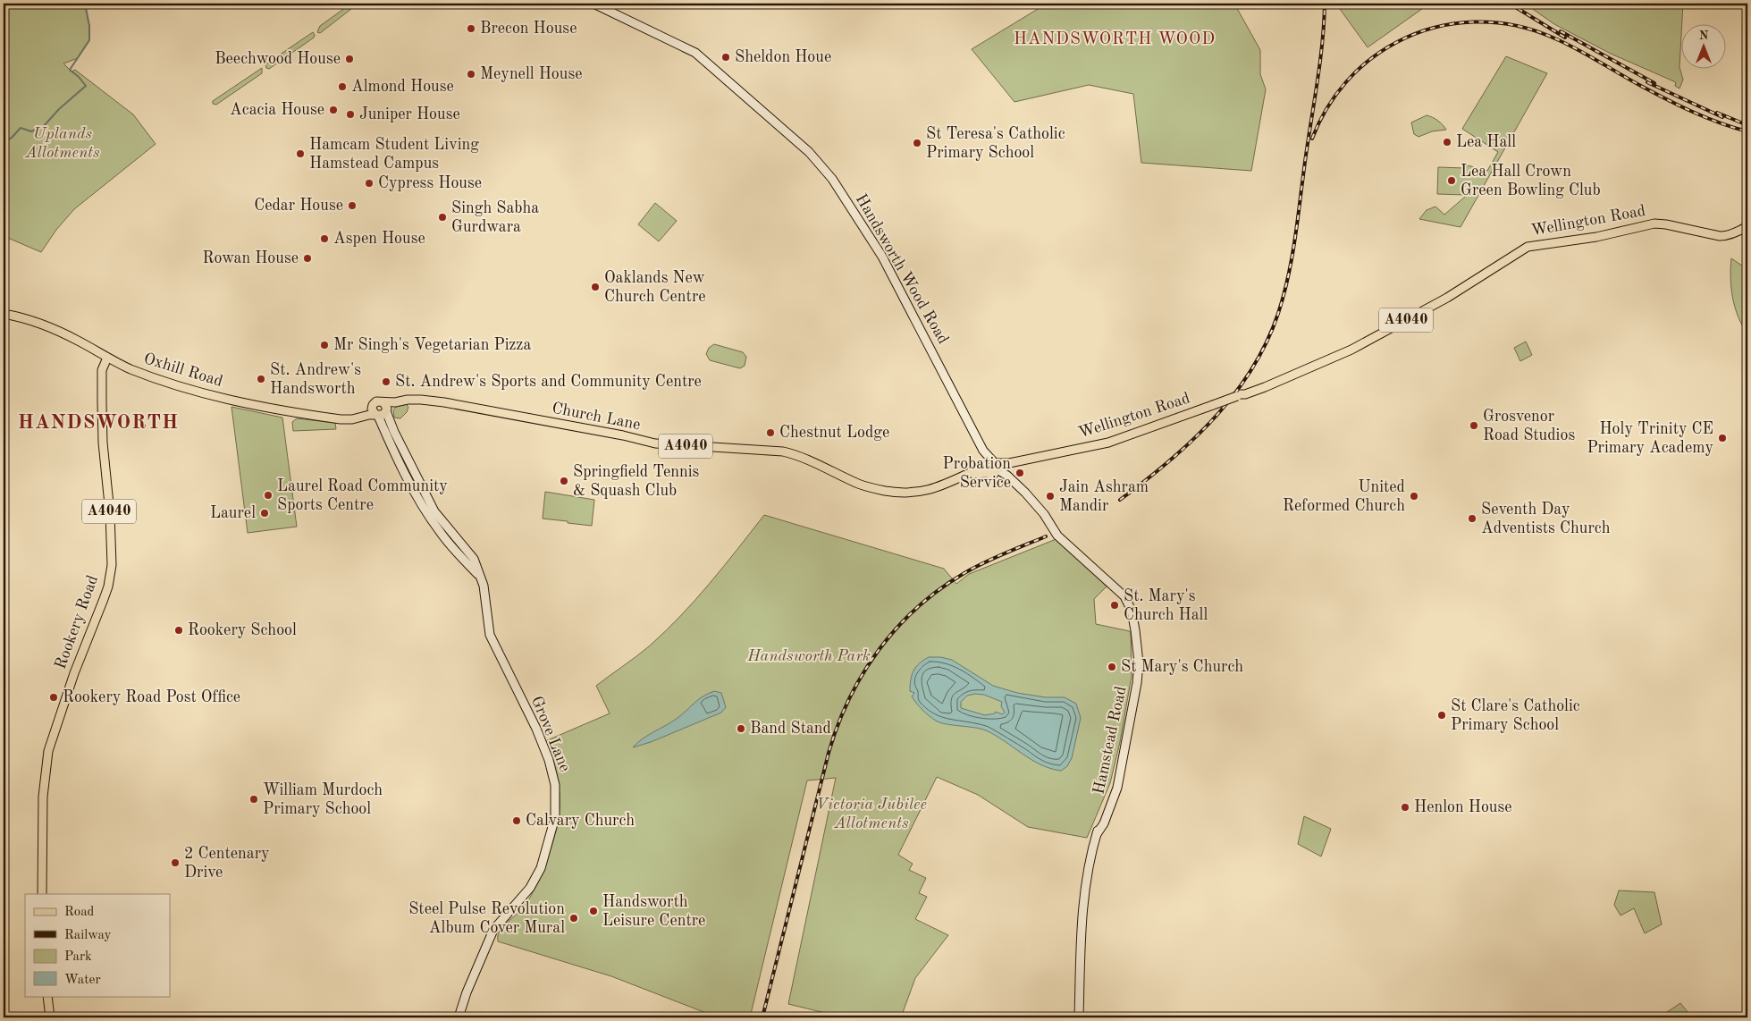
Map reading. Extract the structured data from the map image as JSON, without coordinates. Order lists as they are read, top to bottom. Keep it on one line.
{"streets":{"main road":["Wellington Road","Handsworth Wood Road","A4040","Oxhill Road","Church Lane","Rookery Road","Grove Lane","Hamstead Road"]},"crossings":[["Wellington Road","Handsworth Wood Road"],["Wellington Road","Church Lane"],["Wellington Road","Hamstead Road"],["Handsworth Wood Road","Church Lane"],["Handsworth Wood Road","Hamstead Road"],["Oxhill Road","Church Lane"],["Oxhill Road","Rookery Road"],["Oxhill Road","Grove Lane"],["Church Lane","Grove Lane"],["Church Lane","Hamstead Road"]],"districts":["HANDSWORTH WOOD","HANDSWORTH"],"parks":["Uplands Allotments","Handsworth Park","Victoria Jubilee Allotments"],"places":["Brecon House","Sheldon Houe","Beechwood House","Meynell House","Almond House","Acacia House","Juniper House","Lea Hall","St Teresa's Catholic Primary School","Hamcam Student Living Hamstead Campus","Lea Hall Crown Green Bowling Club","Cypress House","Cedar House","Singh Sabha Gurdwara","Aspen House","Rowan House","Oaklands New Church Centre","Mr Singh's Vegetarian Pizza","St. Andrew's Handsworth","St. Andrew's Sports and Community Centre","Grosvenor Road Studios","Chestnut Lodge","Holy Trinity CE Primary Academy","Probation Service","Springfield Tennis & Squash Club","Laurel Road Community Sports Centre","Jain Ashram Mandir","United Reformed Church","Laurel","Seventh Day Adventists Church","St. Mary's Church Hall","Rookery School","St Mary's Church","Rookery Road Post Office","St Clare's Catholic Primary School","Band Stand","William Murdoch Primary School","Henlon House","Calvary Church","2 Centenary Drive","Handsworth Leisure Centre","Steel Pulse Revolution Album Cover Mural"],"legend":["Road","Railway","Park","Water"],"north":"top"}
